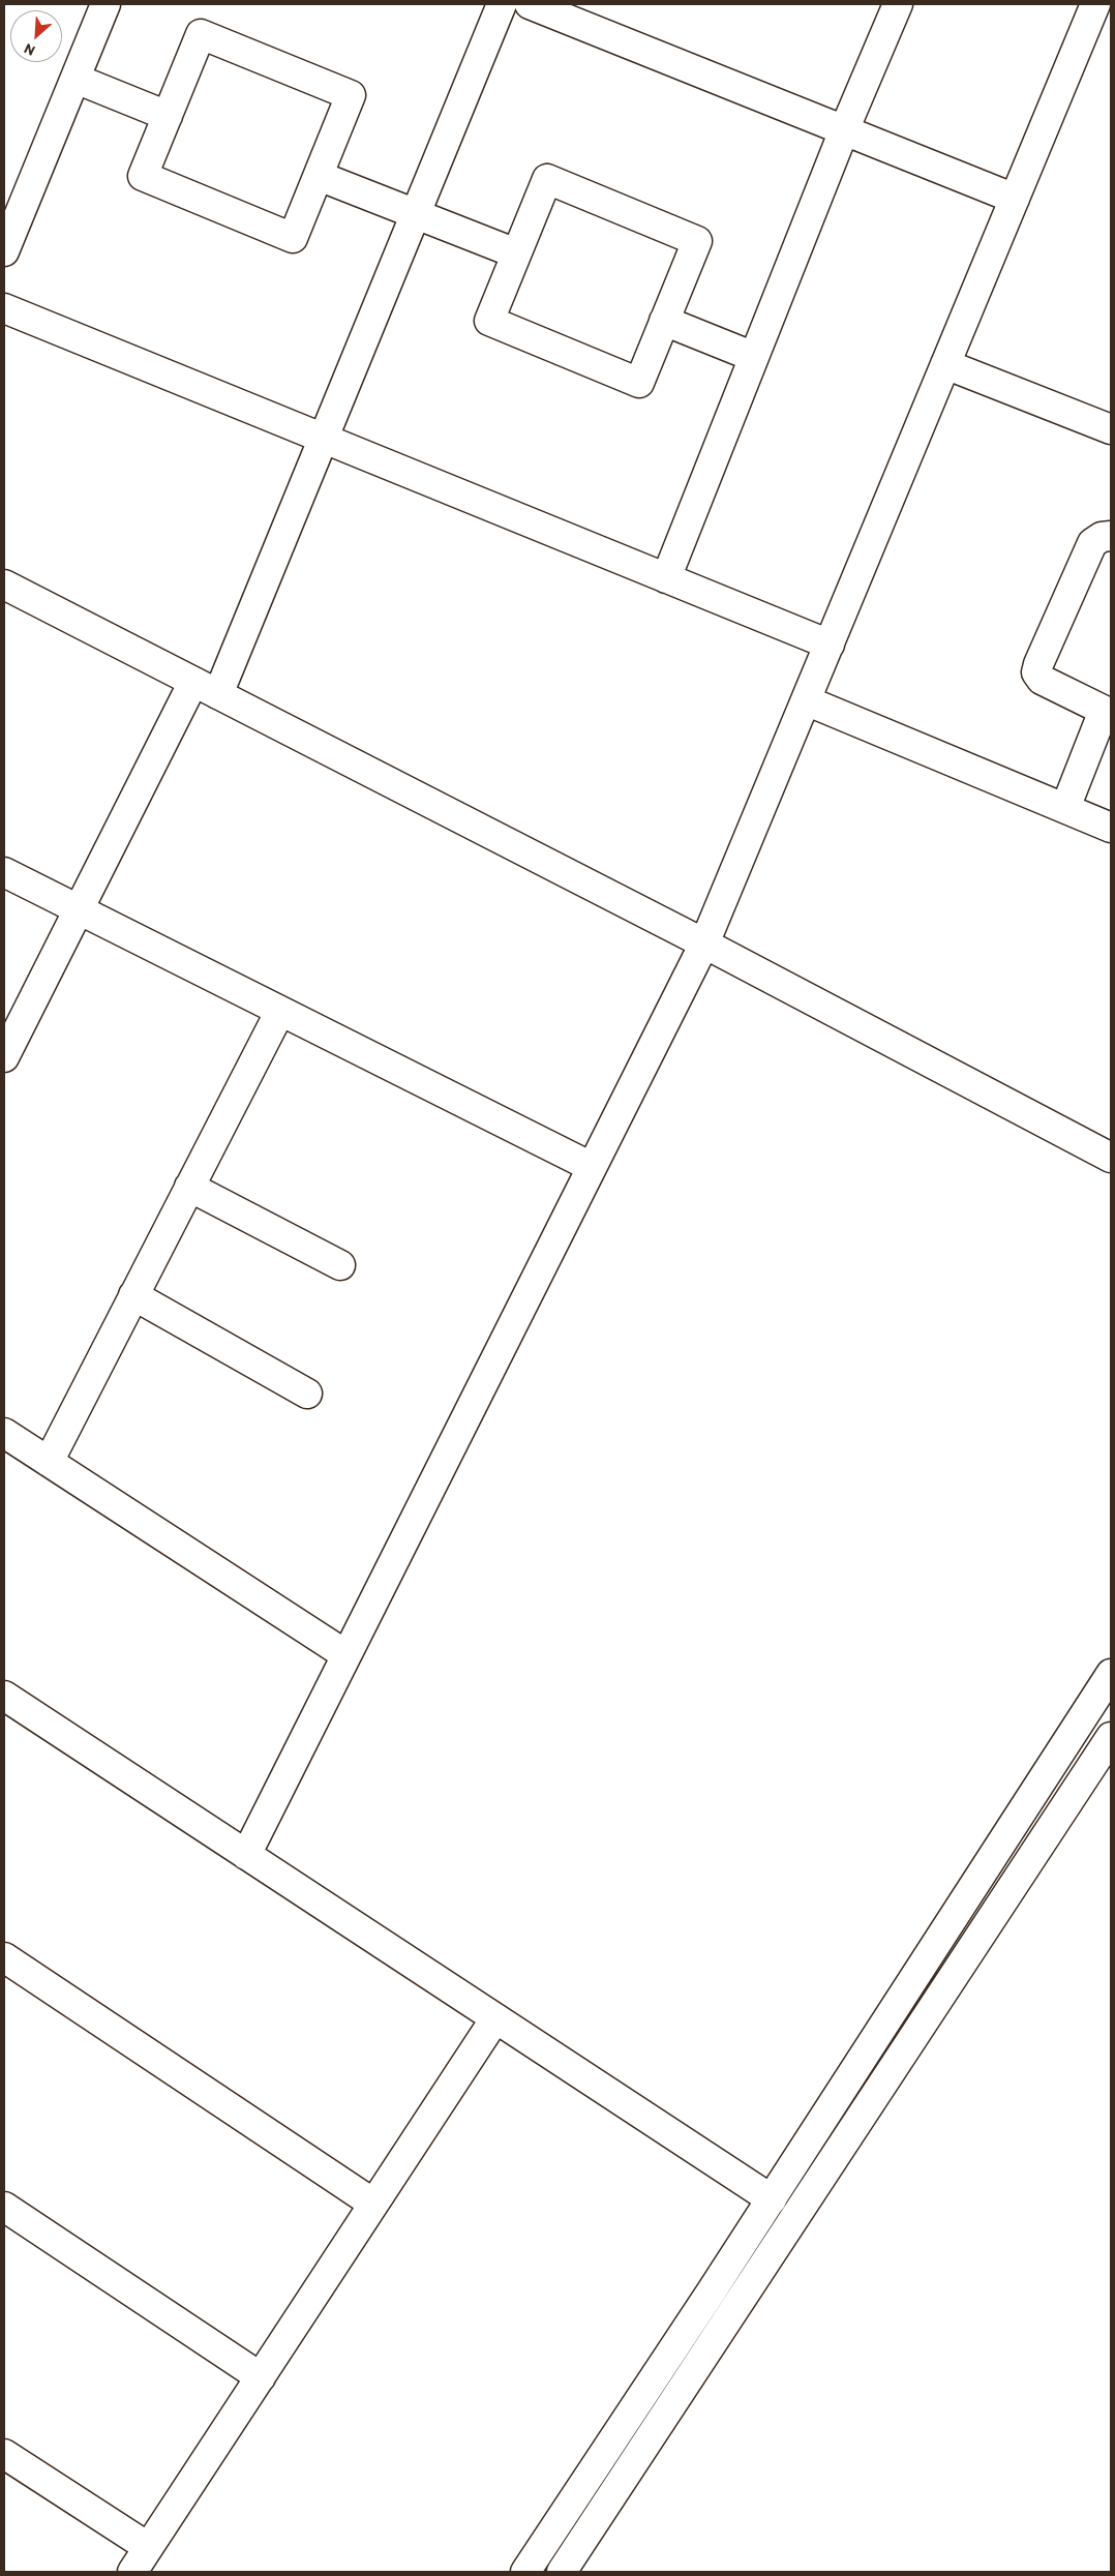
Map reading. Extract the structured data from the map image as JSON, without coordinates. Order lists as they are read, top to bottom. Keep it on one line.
{"north":"bottom left"}
